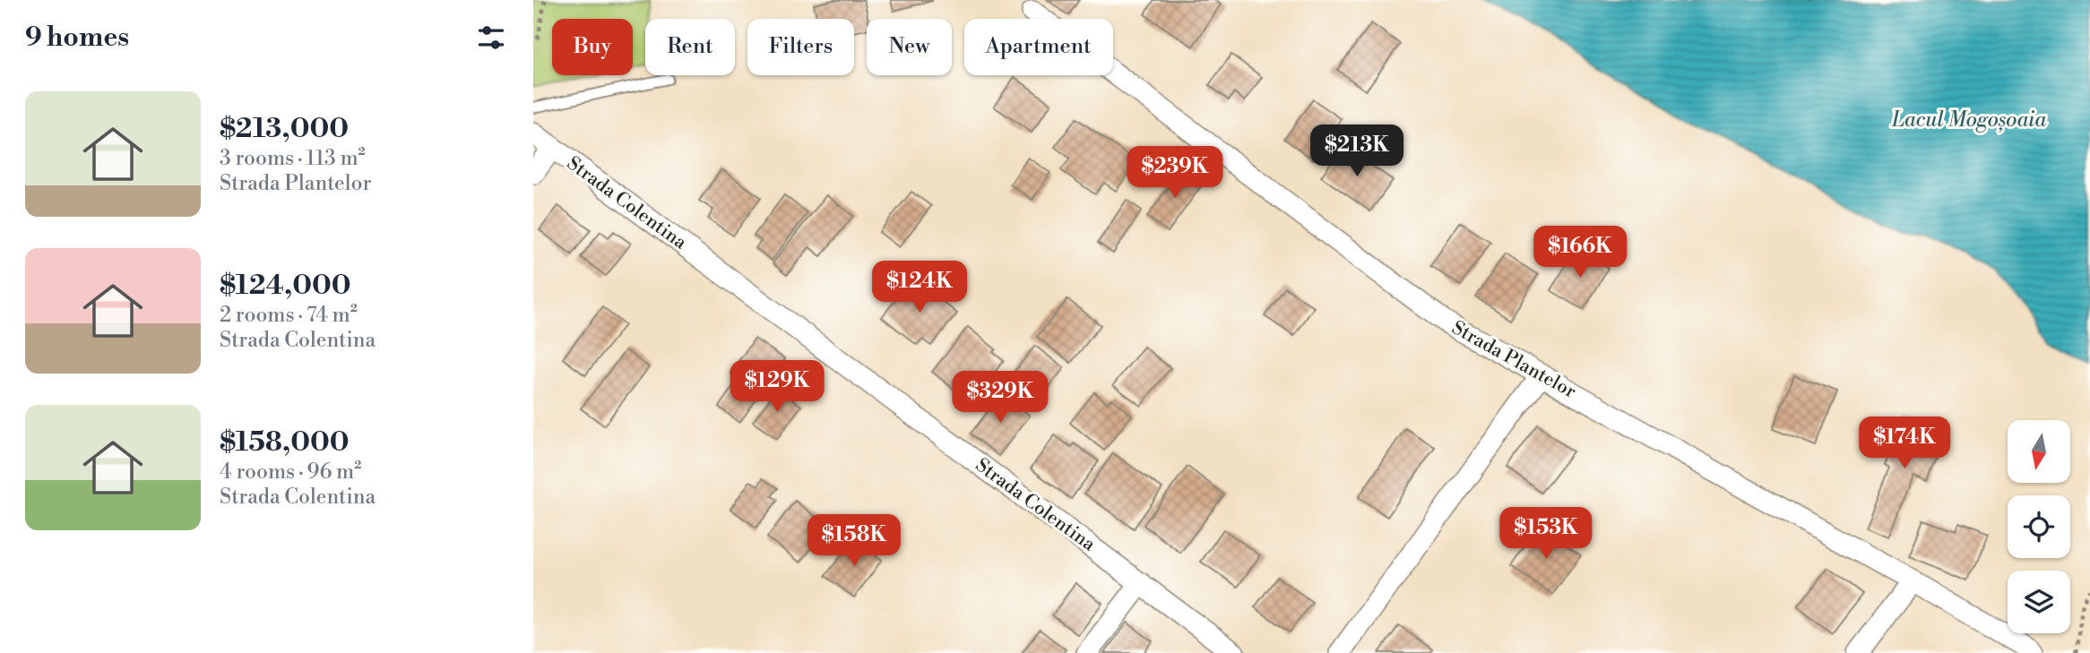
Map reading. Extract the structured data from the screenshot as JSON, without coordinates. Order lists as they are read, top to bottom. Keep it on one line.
{"streets":{"street":["Strada Colentina","Strada Plantelor"]},"water":["Lacul Mogoșoaia"],"north":"bottom","page":{"heading":"9 homes","chip":["Buy","Rent","Filters","New","Apartment"],"list":[{"name":"$213,000","note":"3 rooms · 113 m² · Strada Plantelor"},{"name":"$124,000","note":"2 rooms · 74 m² · Strada Colentina"},{"name":"$158,000","note":"4 rooms · 96 m² · Strada Colentina"}],"price":["$213K","$239K","$166K","$124K","$129K","$329K","$174K","$153K","$158K"]}}
